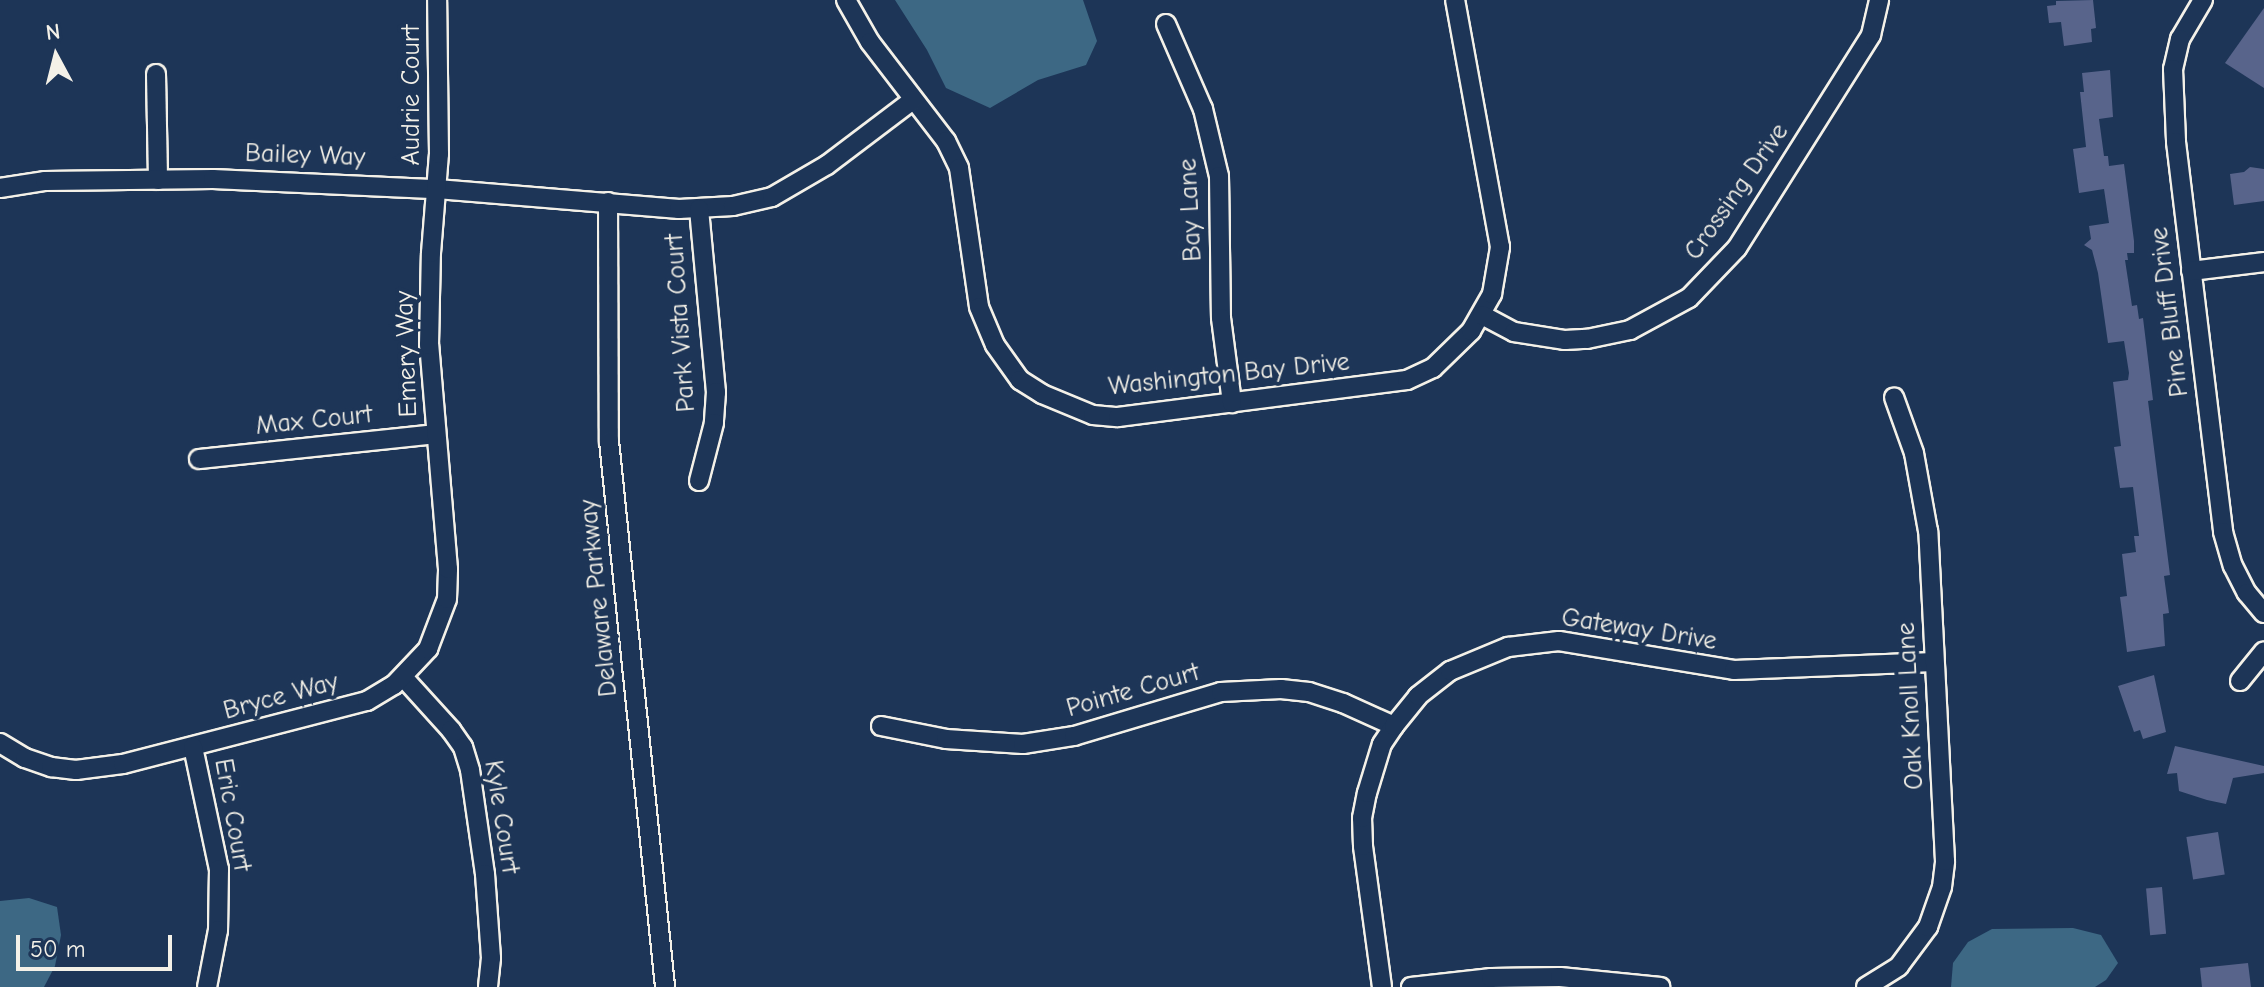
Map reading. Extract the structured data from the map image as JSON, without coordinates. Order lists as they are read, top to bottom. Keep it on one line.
{"streets":{"street":["Audrie Court","Bailey Way","Crossing Drive","Bay Lane","Pine Bluff Drive","Park Vista Court","Emery Way","Washington Bay Drive","Max Court","Delaware Parkway","Gateway Drive","Pointe Court","Bryce Way","Oak Knoll Lane","Eric Court","Kyle Court"]},"crossings":[["Audrie Court","Bailey Way"],["Audrie Court","Emery Way"],["Bailey Way","Park Vista Court"],["Bailey Way","Emery Way"],["Bailey Way","Washington Bay Drive"],["Bailey Way","Delaware Parkway"],["Crossing Drive","Washington Bay Drive"],["Bay Lane","Washington Bay Drive"],["Emery Way","Max Court"],["Emery Way","Bryce Way"],["Gateway Drive","Pointe Court"],["Gateway Drive","Oak Knoll Lane"],["Bryce Way","Eric Court"],["Bryce Way","Kyle Court"]],"scale_bar":"50 m","north":"top"}
